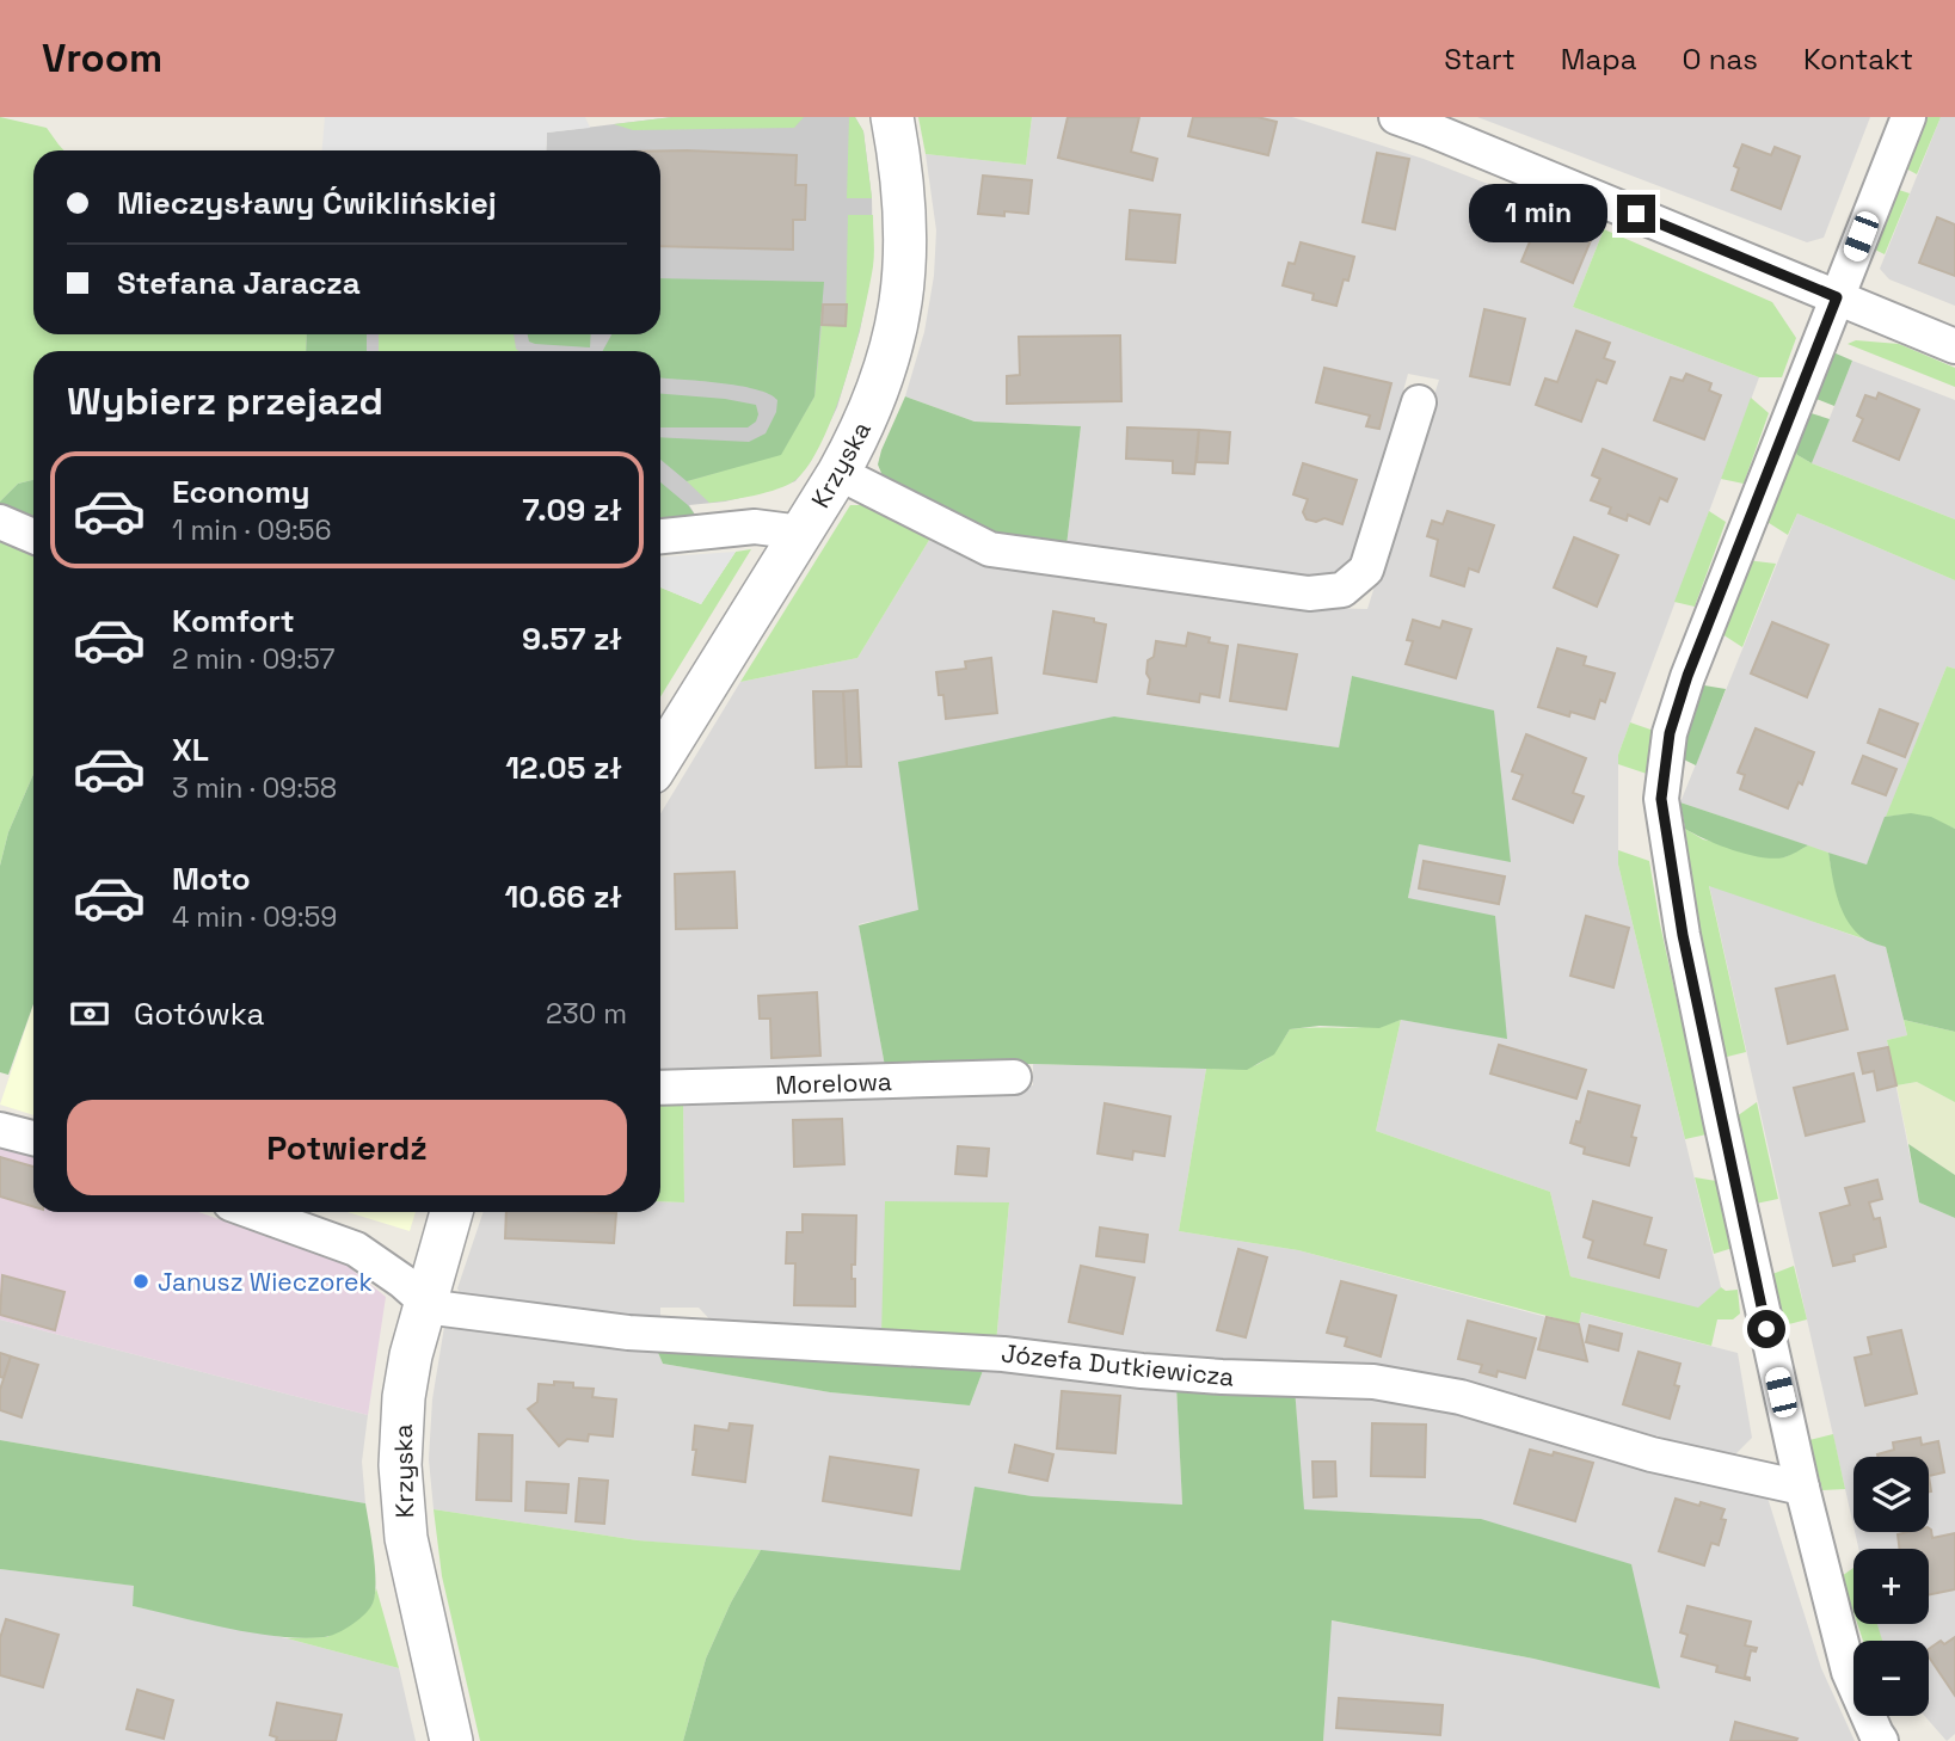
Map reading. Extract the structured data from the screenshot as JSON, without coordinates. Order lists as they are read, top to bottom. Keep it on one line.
{"streets":{"street":["Krzyska","Morelowa","Józefa Dutkiewicza"]},"crossings":[["Krzyska","Józefa Dutkiewicza"]],"places":["Janusz Wieczorek"],"page":{"header":"Vroom","nav":["Start","Mapa","O nas","Kontakt"],"banner":["Mieczysławy Ćwiklińskiej","Stefana Jaracza"],"bubble":"1 min","heading":"Wybierz przejazd","list":[{"name":"Economy","note":"1 min · 09:56","value":"7.09 zł"},{"name":"Komfort","note":"2 min · 09:57","value":"9.57 zł"},{"name":"XL","note":"3 min · 09:58","value":"12.05 zł"},{"name":"Moto","note":"4 min · 09:59","value":"10.66 zł"}],"pay":["Gotówka","230 m"],"buttons":"Potwierdź","map_buttons":["+","−"]}}
